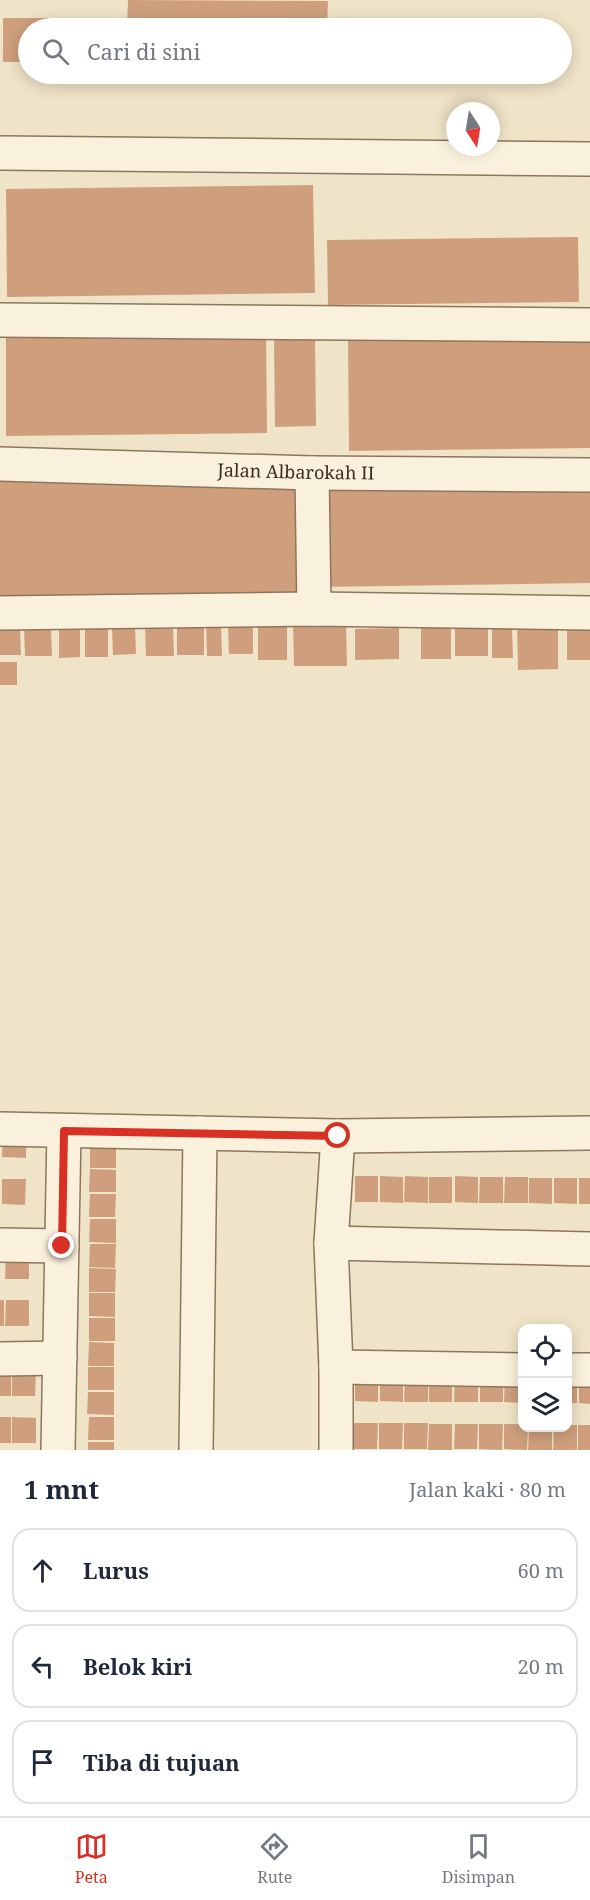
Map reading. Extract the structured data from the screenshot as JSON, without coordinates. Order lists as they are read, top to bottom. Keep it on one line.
{"streets":{"street":["Jalan Albarokah II"]},"north":"bottom","page":{"search":"Cari di sini","heading":["1 mnt","Jalan kaki · 80 m"],"list":[["Lurus","60 m"],["Belok kiri","20 m"],"Tiba di tujuan"],"nav":["Peta","Rute","Disimpan"]}}
